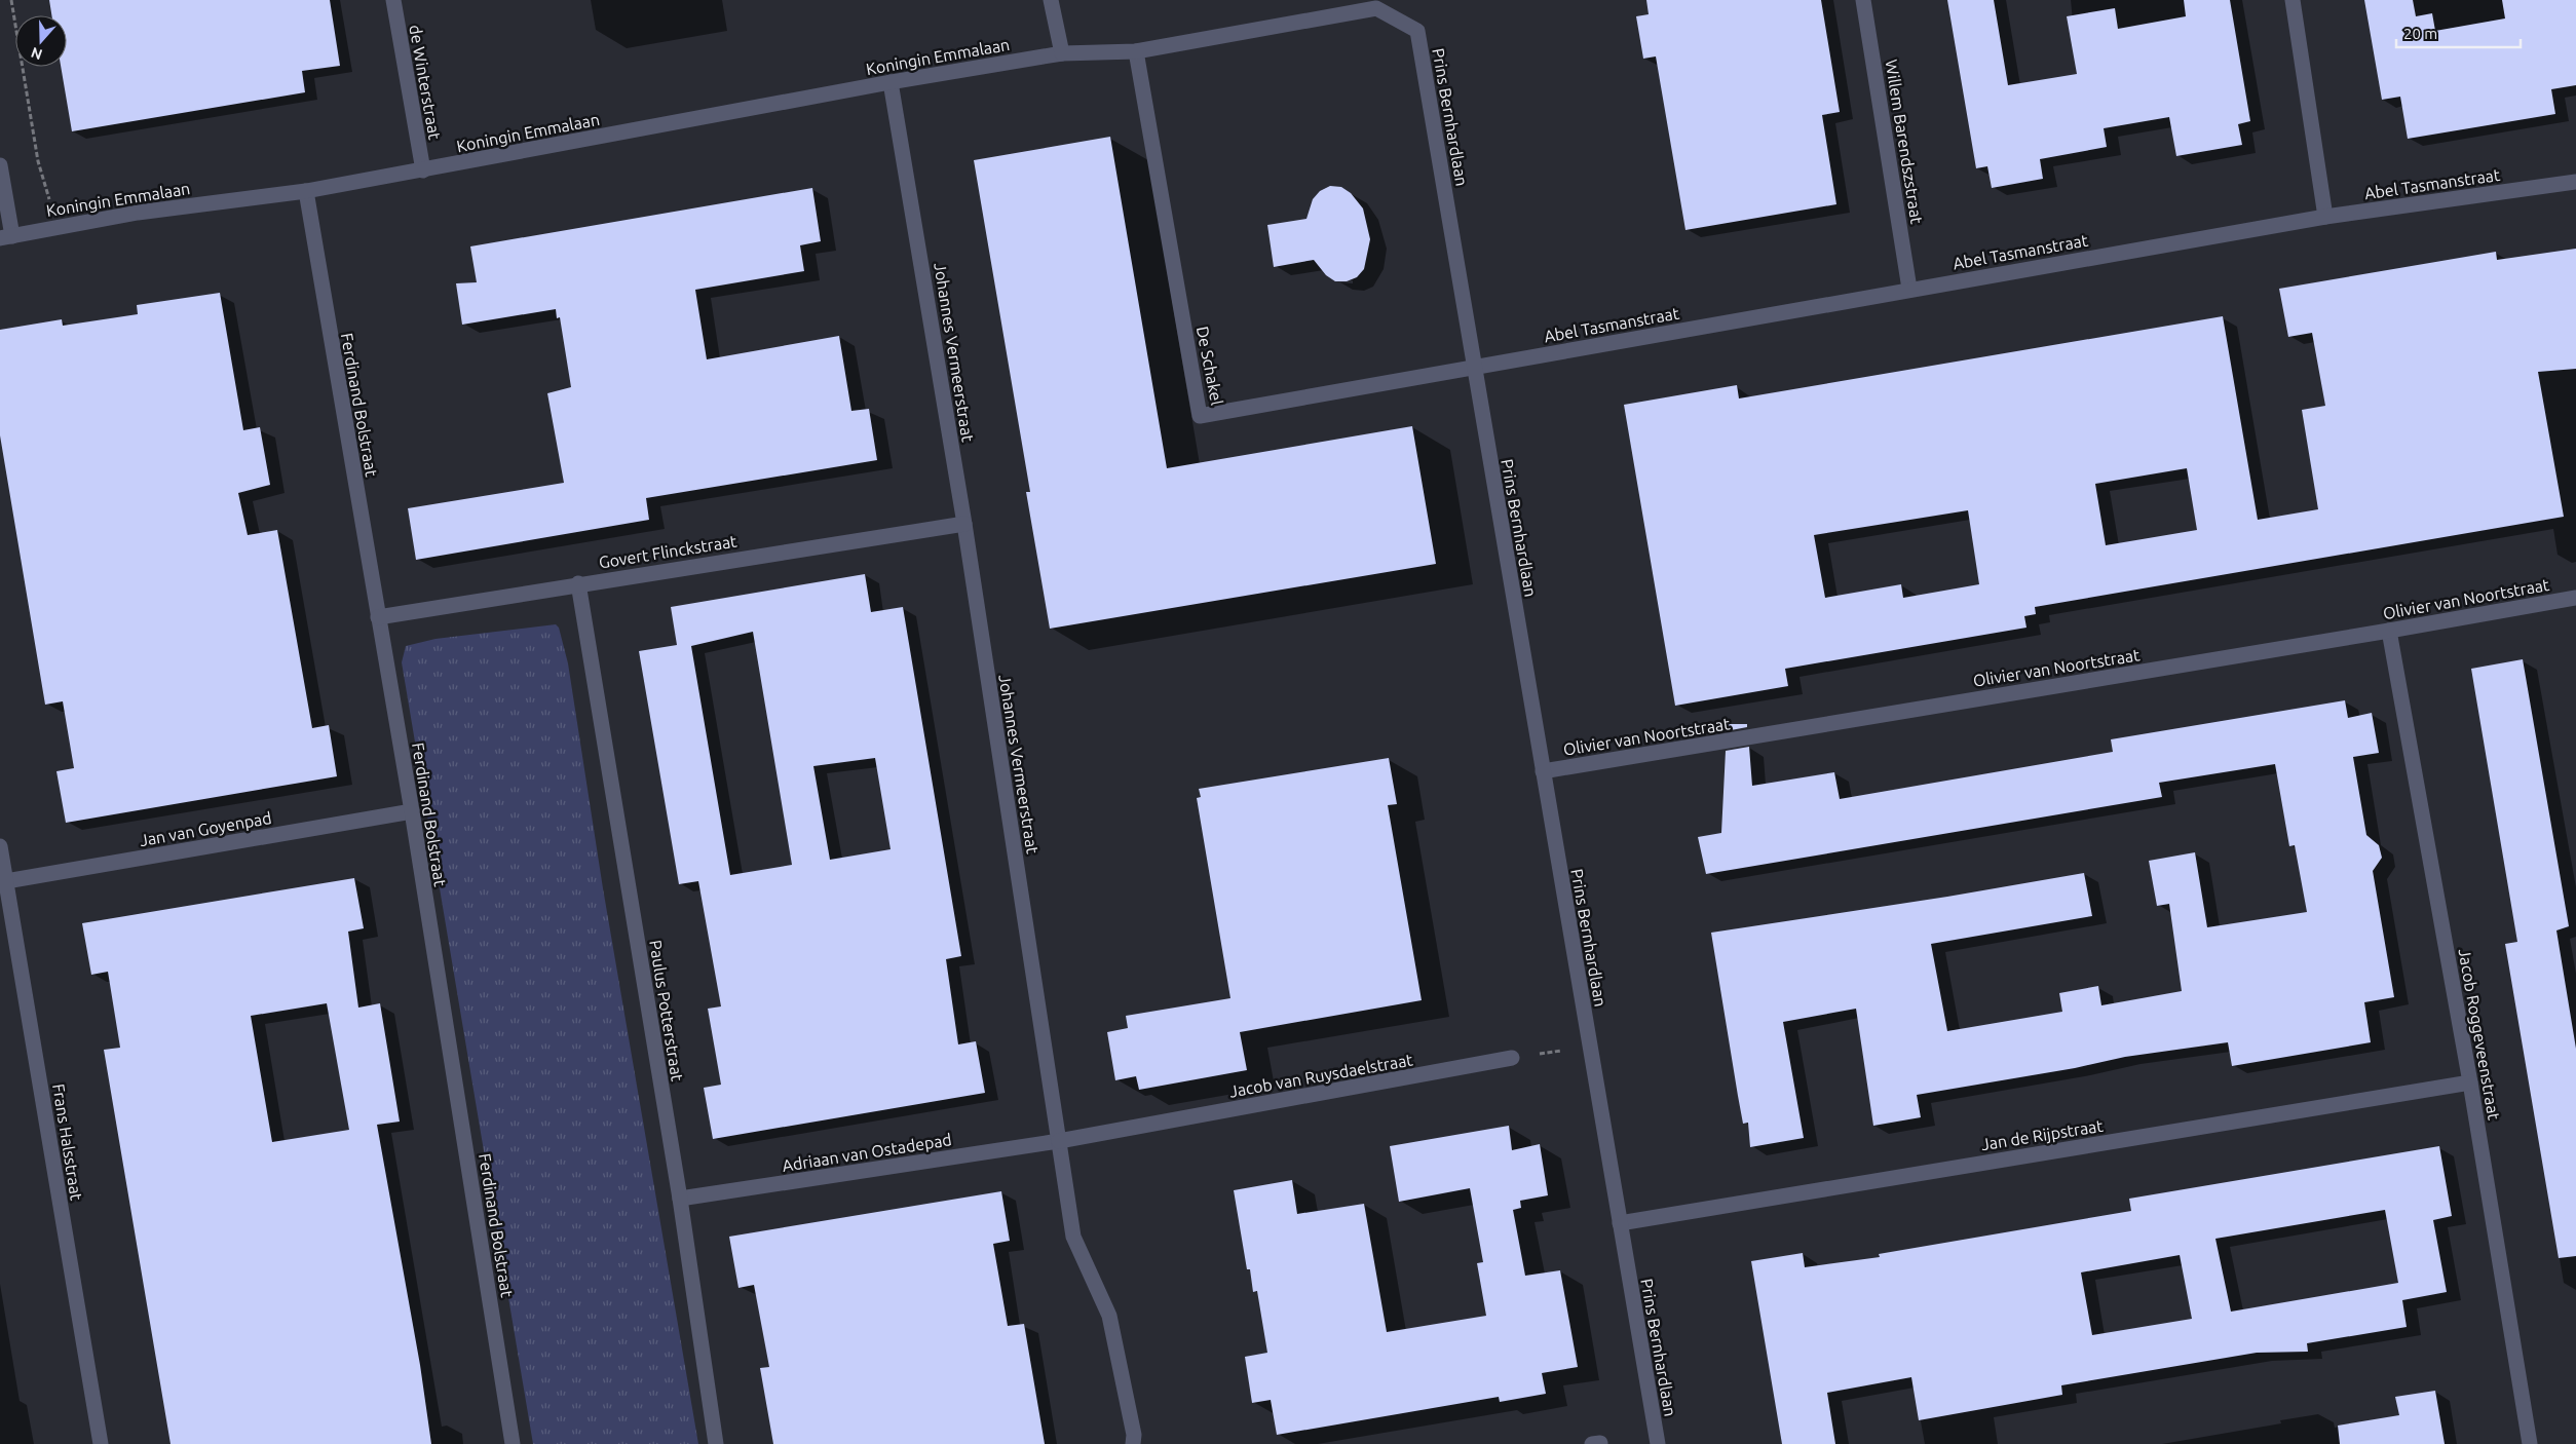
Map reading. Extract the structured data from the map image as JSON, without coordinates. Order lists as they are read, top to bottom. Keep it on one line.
{"streets":{"street":["Koningin Emmalaan","de Winterstraat","Prins Bernhardlaan","Willem Barendszstraat","Abel Tasmanstraat","Johannes Vermeerstraat","De Schakel","Ferdinand Bolstraat","Govert Flinckstraat","Olivier van Noortstraat","Jan van Goyenpad","Paulus Potterstraat","Jacob Roggeveenstraat","Jacob van Ruysdaelstraat","Jan de Rijpstraat","Frans Halsstraat","Adriaan van Ostadepad"]},"crossings":[["Koningin Emmalaan","de Winterstraat"],["Koningin Emmalaan","Prins Bernhardlaan"],["Koningin Emmalaan","Johannes Vermeerstraat"],["Koningin Emmalaan","Ferdinand Bolstraat"],["Prins Bernhardlaan","Abel Tasmanstraat"],["Prins Bernhardlaan","De Schakel"],["Prins Bernhardlaan","Olivier van Noortstraat"],["Prins Bernhardlaan","Jan de Rijpstraat"],["Willem Barendszstraat","Abel Tasmanstraat"],["Abel Tasmanstraat","De Schakel"],["Johannes Vermeerstraat","Govert Flinckstraat"],["Johannes Vermeerstraat","Jacob van Ruysdaelstraat"],["Johannes Vermeerstraat","Adriaan van Ostadepad"],["Ferdinand Bolstraat","Govert Flinckstraat"],["Ferdinand Bolstraat","Jan van Goyenpad"],["Govert Flinckstraat","Paulus Potterstraat"],["Olivier van Noortstraat","Jacob Roggeveenstraat"],["Jan van Goyenpad","Frans Halsstraat"],["Paulus Potterstraat","Adriaan van Ostadepad"],["Jacob Roggeveenstraat","Jan de Rijpstraat"],["Jacob van Ruysdaelstraat","Adriaan van Ostadepad"]],"scale_bar":"20 m","north":"bottom"}
